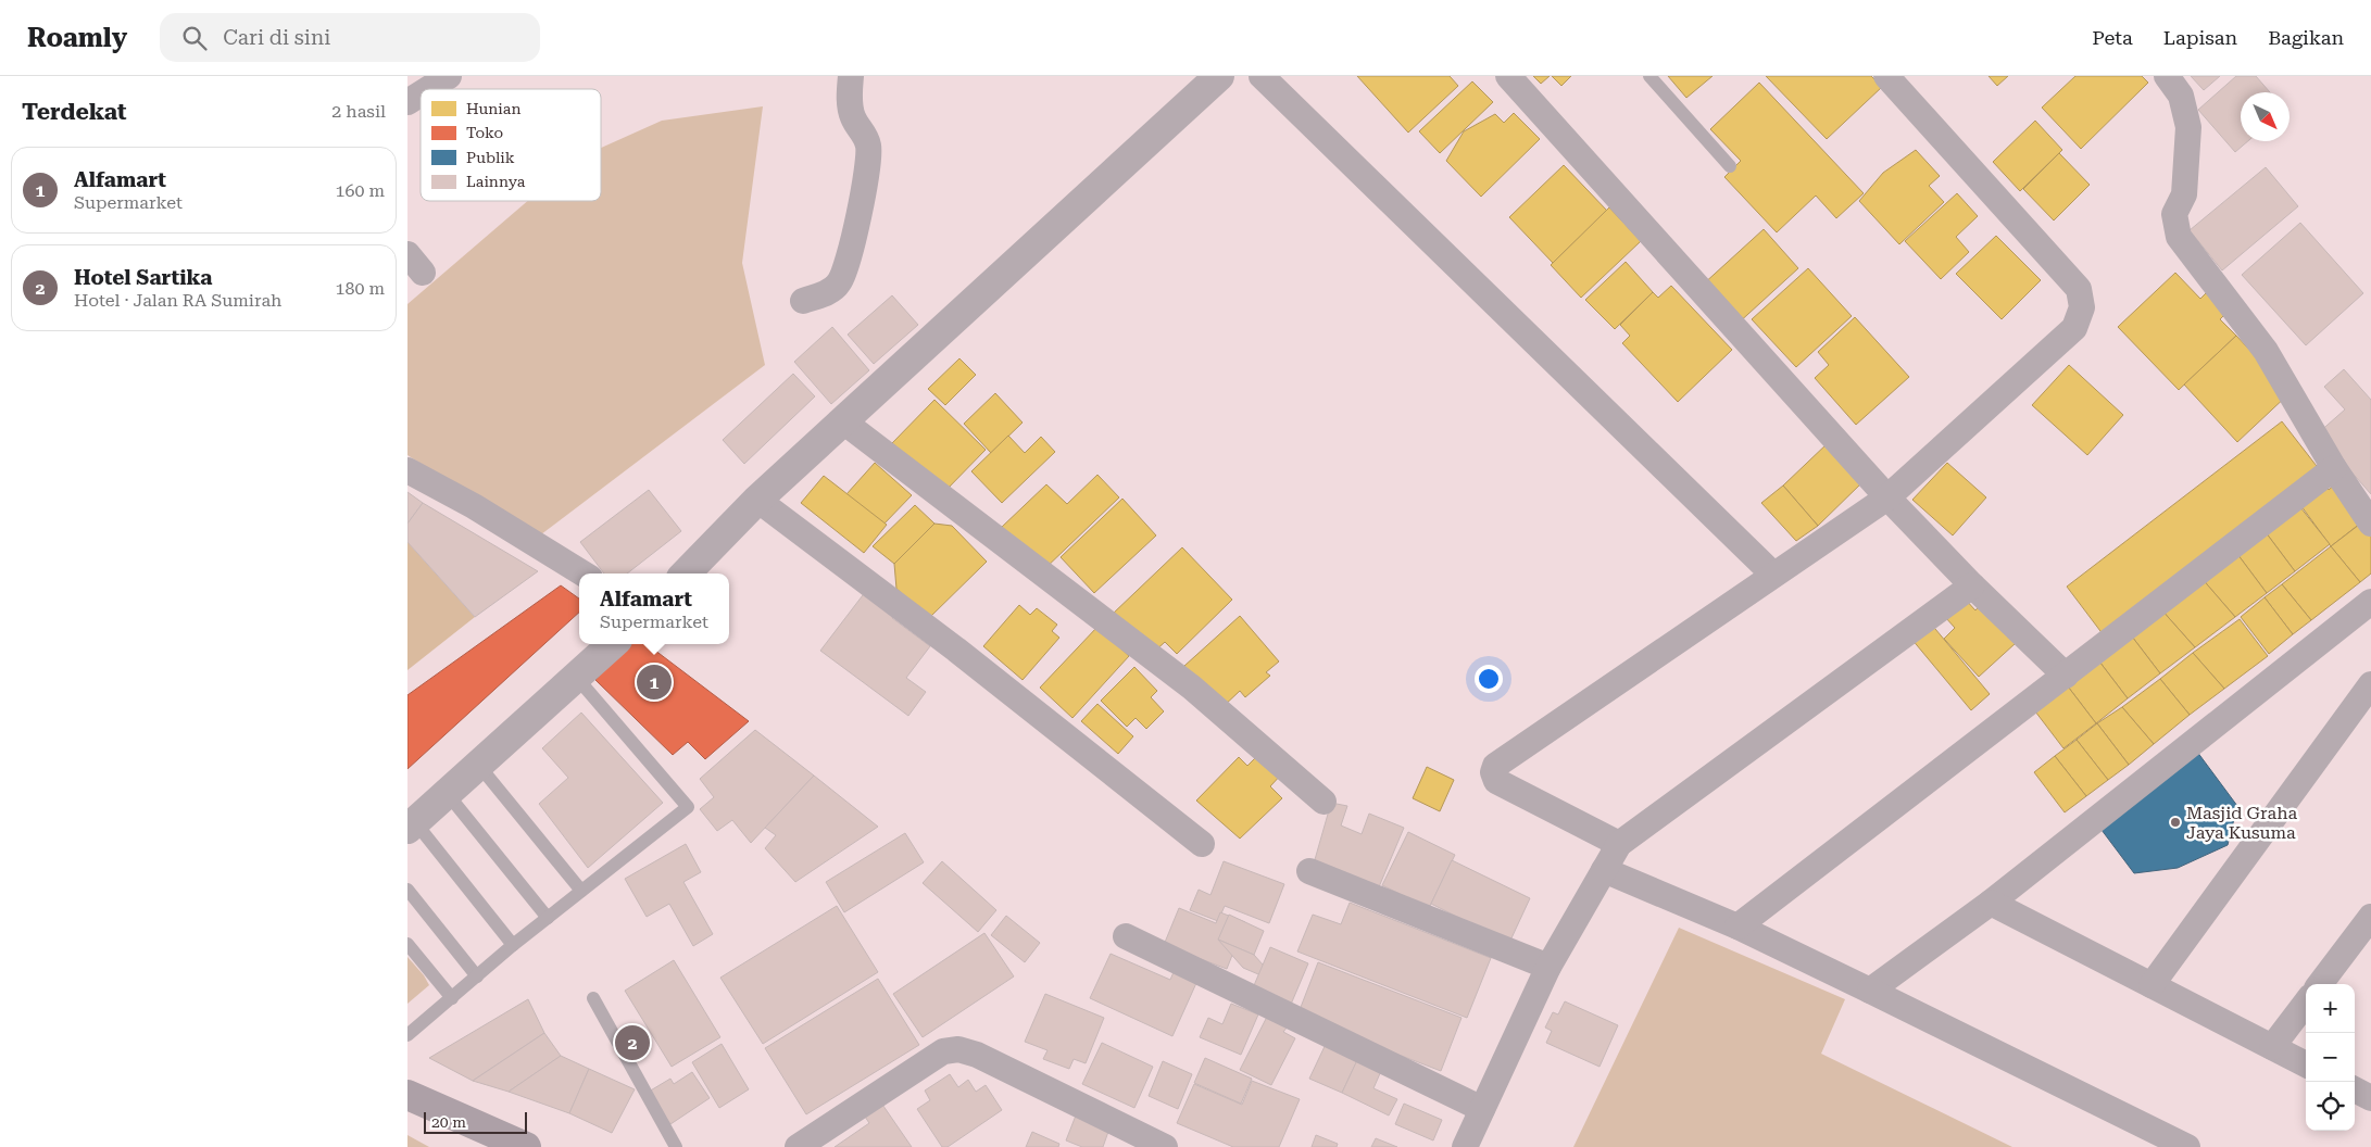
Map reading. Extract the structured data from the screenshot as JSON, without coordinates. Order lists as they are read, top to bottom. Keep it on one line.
{"places":["Masjid Graha Jaya Kusuma"],"legend":["Hunian","Toko","Publik","Lainnya"],"scale_bar":"20 m","north":"bottom right","page":{"header":"Roamly","search":"Cari di sini","nav":["Peta","Lapisan","Bagikan"],"heading":["Terdekat","2 hasil"],"list":[{"mark":"1","name":"Alfamart","note":"Supermarket","value":"160 m"},{"mark":"2","name":"Hotel Sartika","note":"Hotel · Jalan RA Sumirah","value":"180 m"}],"popup":["Alfamart","Supermarket"],"pins":["1","2"],"map_buttons":["+","−"],"scale":"20 m"}}
